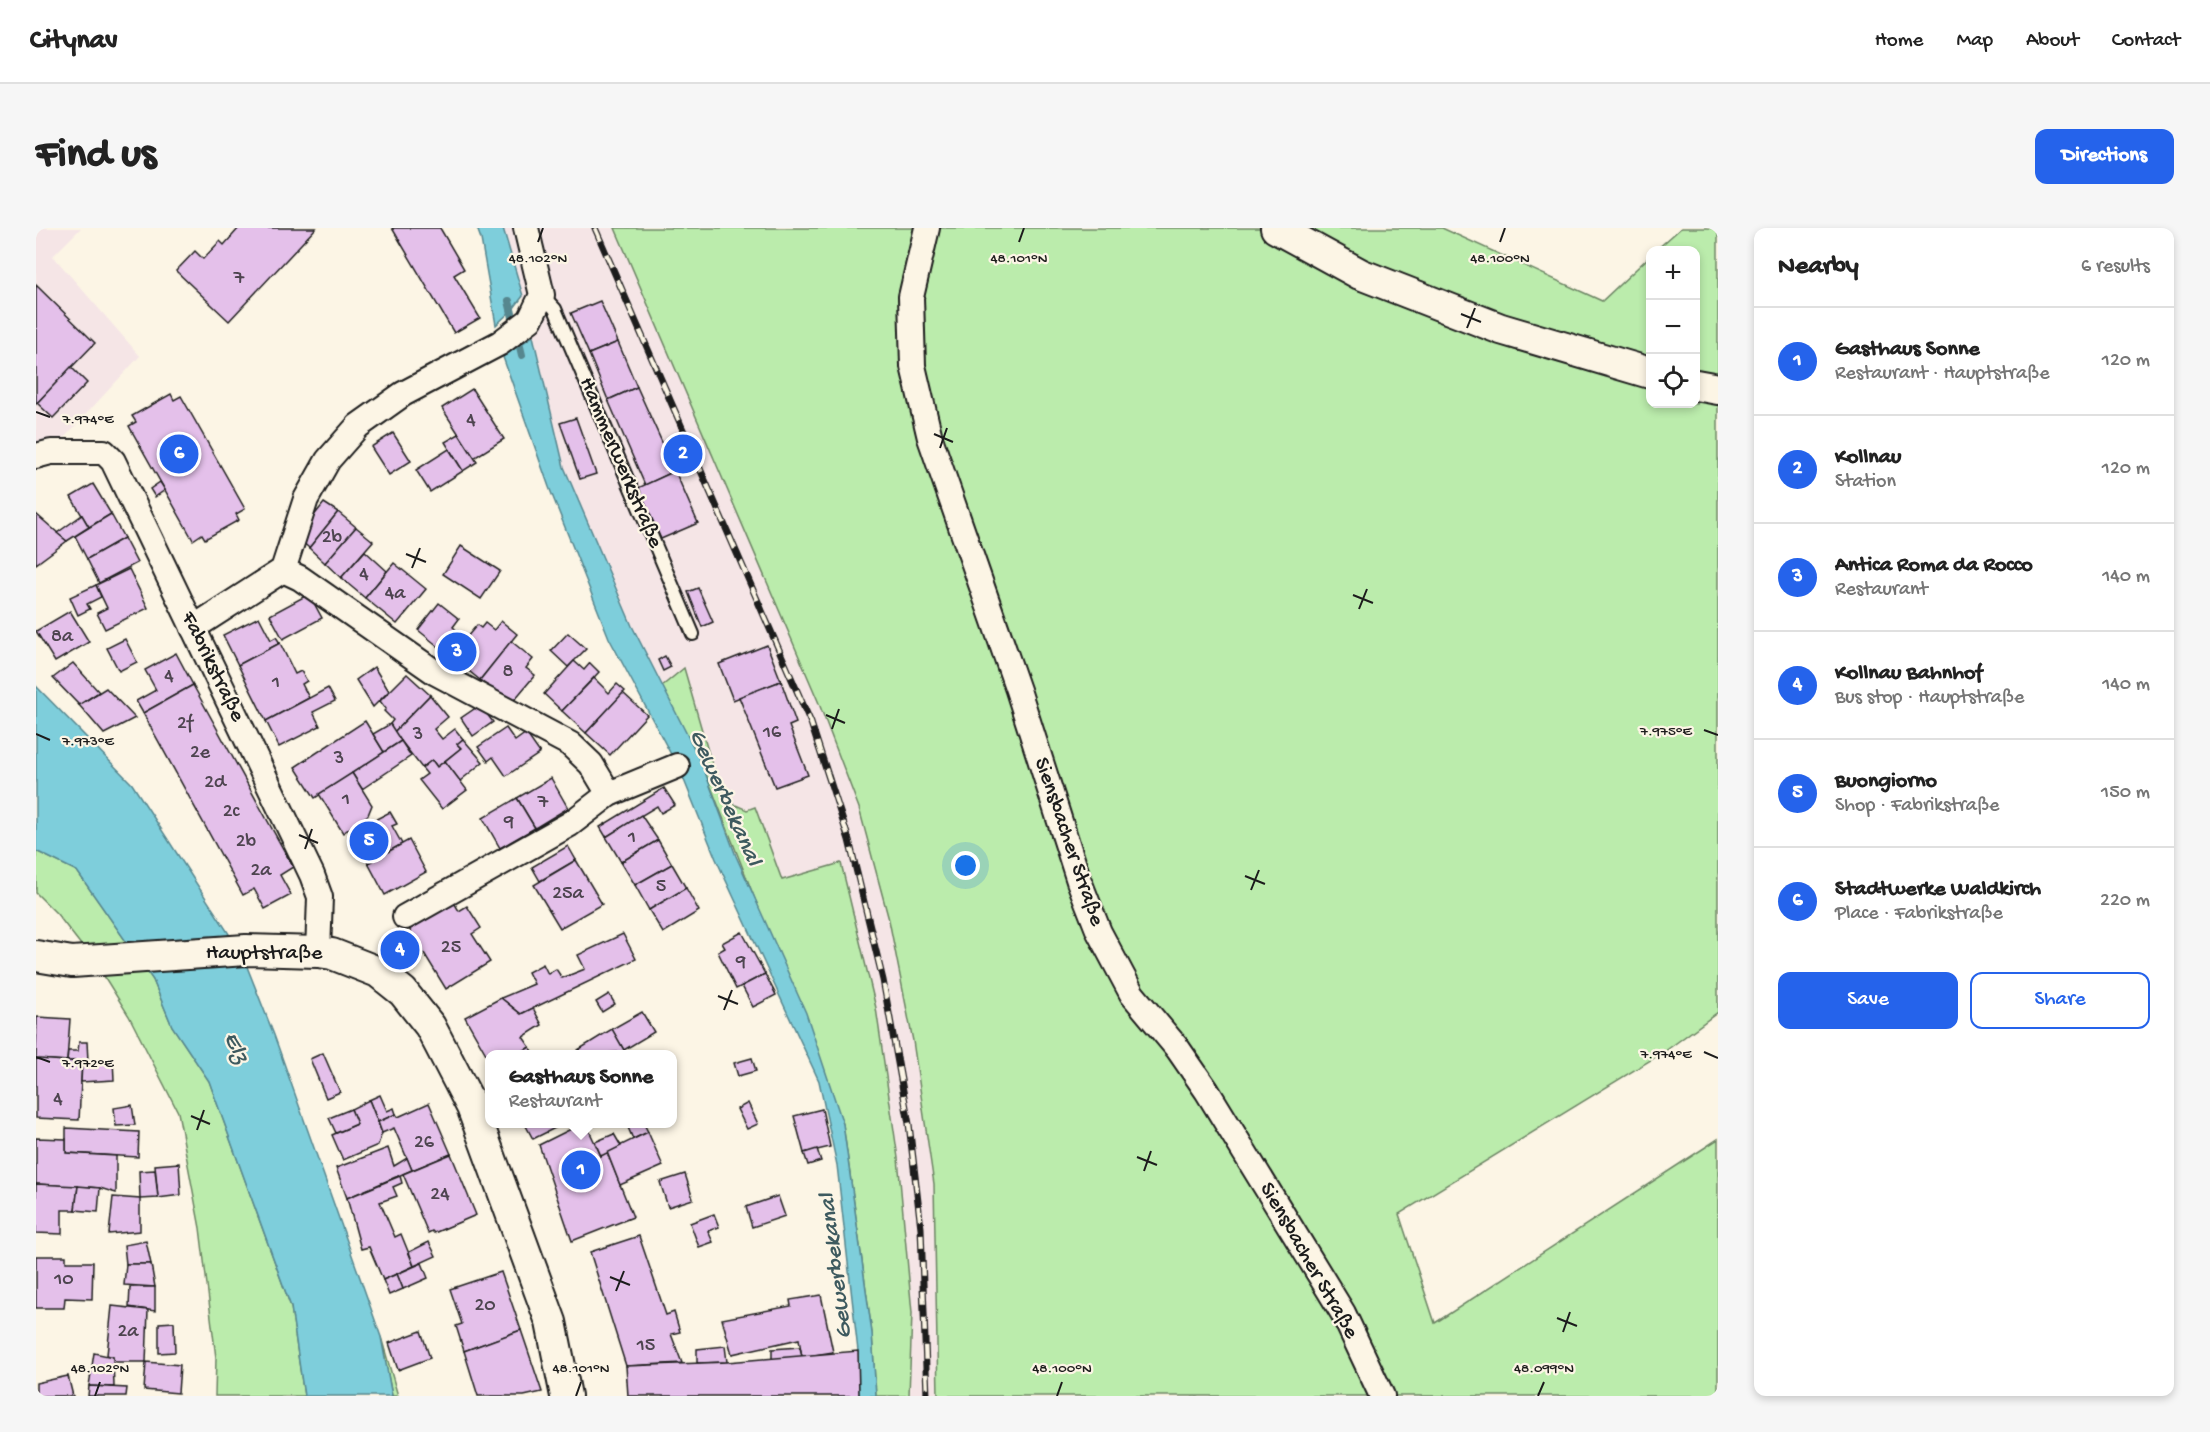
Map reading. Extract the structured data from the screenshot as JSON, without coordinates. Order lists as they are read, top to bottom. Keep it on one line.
{"streets":{"street":["Fabrikstraße","Siensbacher Straße","Hauptstraße"],"lane":["Hammerwerkstraße"]},"crossings":[["Fabrikstraße","Hauptstraße"]],"water":["Gewerbekanal","Elz"],"house_numbers":["7","4","2b","4","4a","8a","8","4","1","2f","16","3","2e","3","2d","1","7","2c","9","1","2b","2a","5","25a","25","9","4","26","24","10","20","2a","15"],"page":{"header":"Citynav","nav":["Home","Map","About","Contact"],"buttons":["Directions",["Save","Share"]],"title":"Find us","heading":["Nearby","6 results"],"map_buttons":["+","−"],"list":[{"mark":"1","name":"Gasthaus Sonne","note":"Restaurant · Hauptstraße","value":"120 m"},{"mark":"2","name":"Kollnau","note":"Station","value":"120 m"},{"mark":"3","name":"Antica Roma da Rocco","note":"Restaurant","value":"140 m"},{"mark":"4","name":"Kollnau Bahnhof","note":"Bus stop · Hauptstraße","value":"140 m"},{"mark":"5","name":"Buongiorno","note":"Shop · Fabrikstraße","value":"150 m"},{"mark":"6","name":"Stadtwerke Waldkirch","note":"Place · Fabrikstraße","value":"220 m"}],"pins":["2","6","3","5","4","1"],"popup":["Gasthaus Sonne","Restaurant"]},"coordinates":["48.102°N","48.101°N","48.100°N","7.974°E","7.975°E","7.973°E","7.972°E","48.099°N"]}
